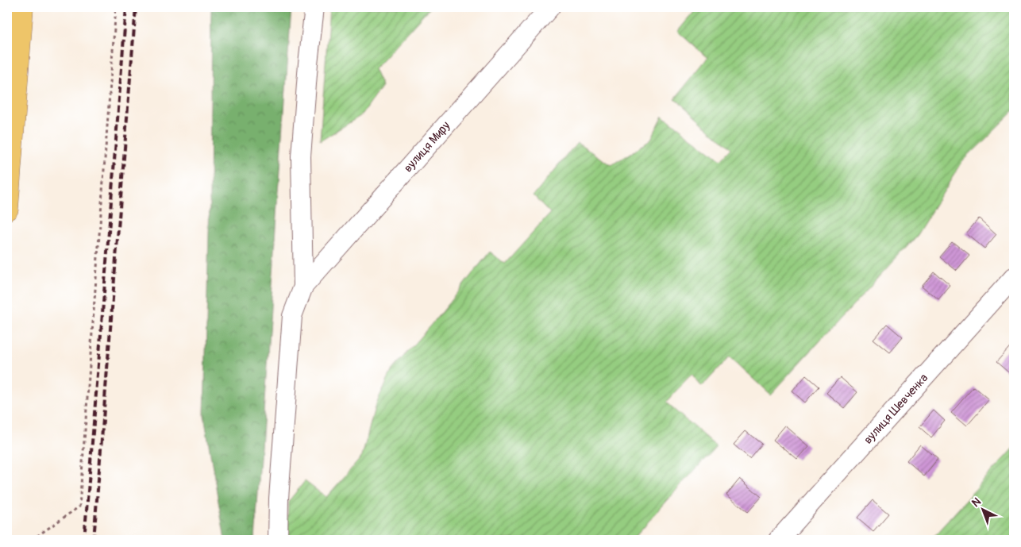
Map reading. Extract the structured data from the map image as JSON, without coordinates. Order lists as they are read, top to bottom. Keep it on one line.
{"streets":{"street":["вулиця Миру","вулиця Шевченка"]},"north":"top left"}
